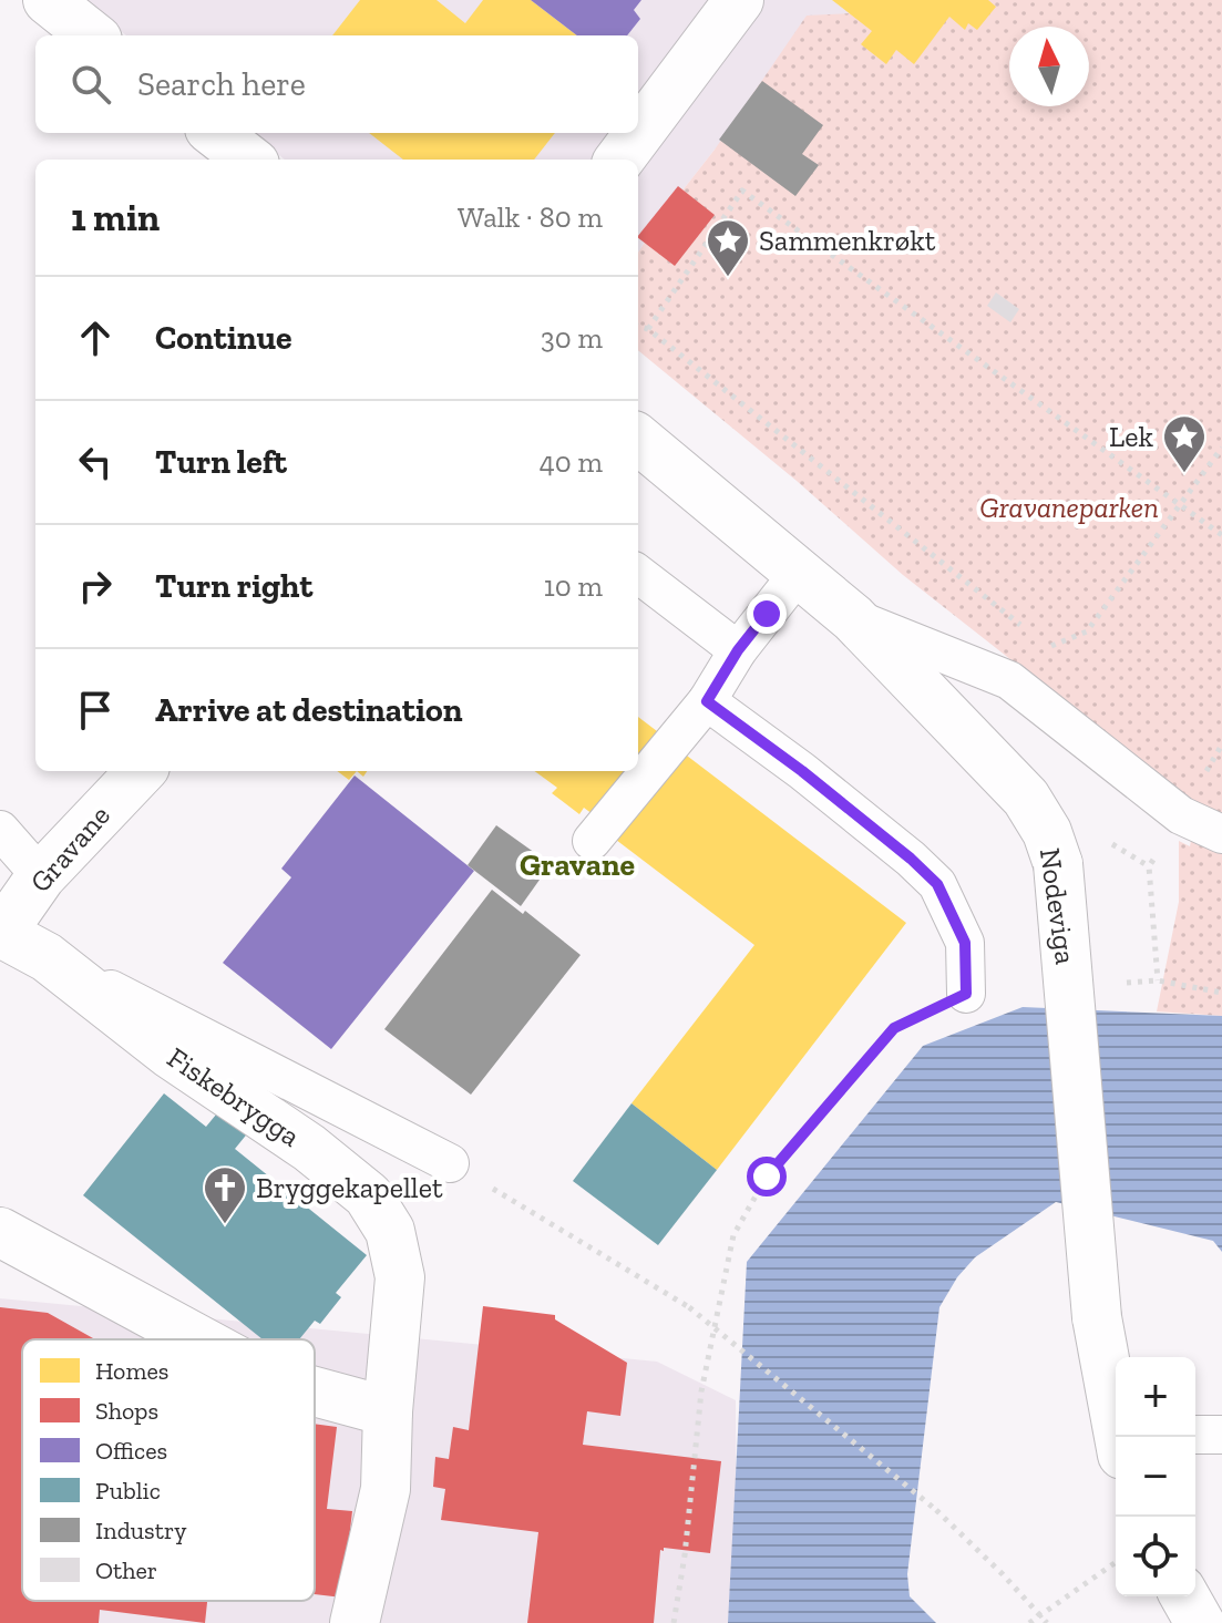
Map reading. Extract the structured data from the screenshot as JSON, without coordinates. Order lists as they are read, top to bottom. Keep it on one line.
{"streets":{"street":["Gravane","Nodeviga","Fiskebrygga"]},"crossings":[["Gravane","Fiskebrygga"]],"districts":["Gravane"],"parks":["Gravaneparken"],"places":{"place":["Sammenkrøkt","Lek"],"church":["Bryggekapellet"]},"legend":["Homes","Shops","Offices","Public","Industry","Other"],"north":"top","page":{"search":"Search here","heading":["1 min","Walk · 80 m"],"list":[["Continue","30 m"],["Turn left","40 m"],["Turn right","10 m"],"Arrive at destination"],"map_buttons":["+","−"]}}
